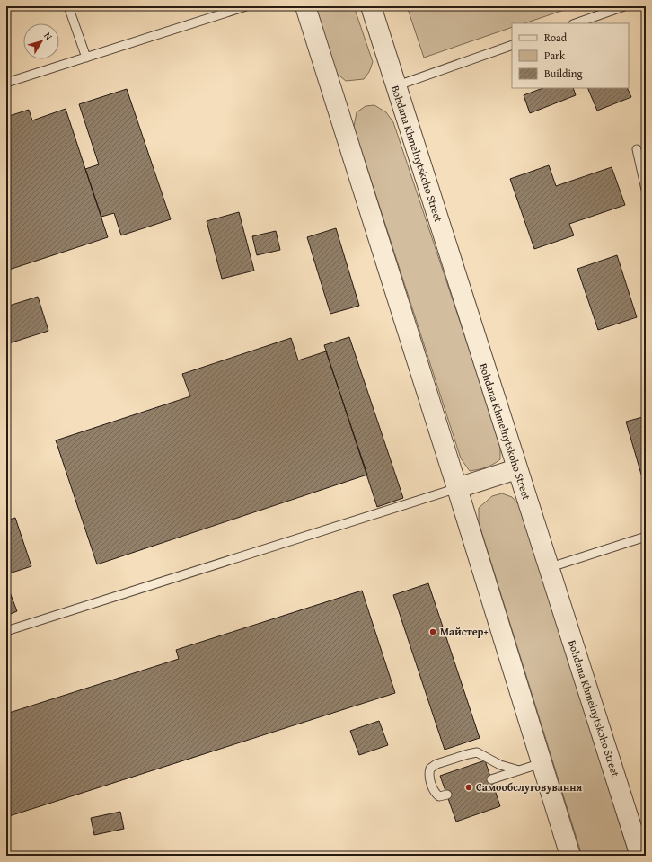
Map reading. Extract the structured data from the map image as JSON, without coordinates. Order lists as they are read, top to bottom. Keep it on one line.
{"streets":{"street":["Bohdana Khmelnytskoho Street"]},"places":["Майстер+","Самообслуговування"],"legend":["Road","Park","Building"],"north":"top right"}
